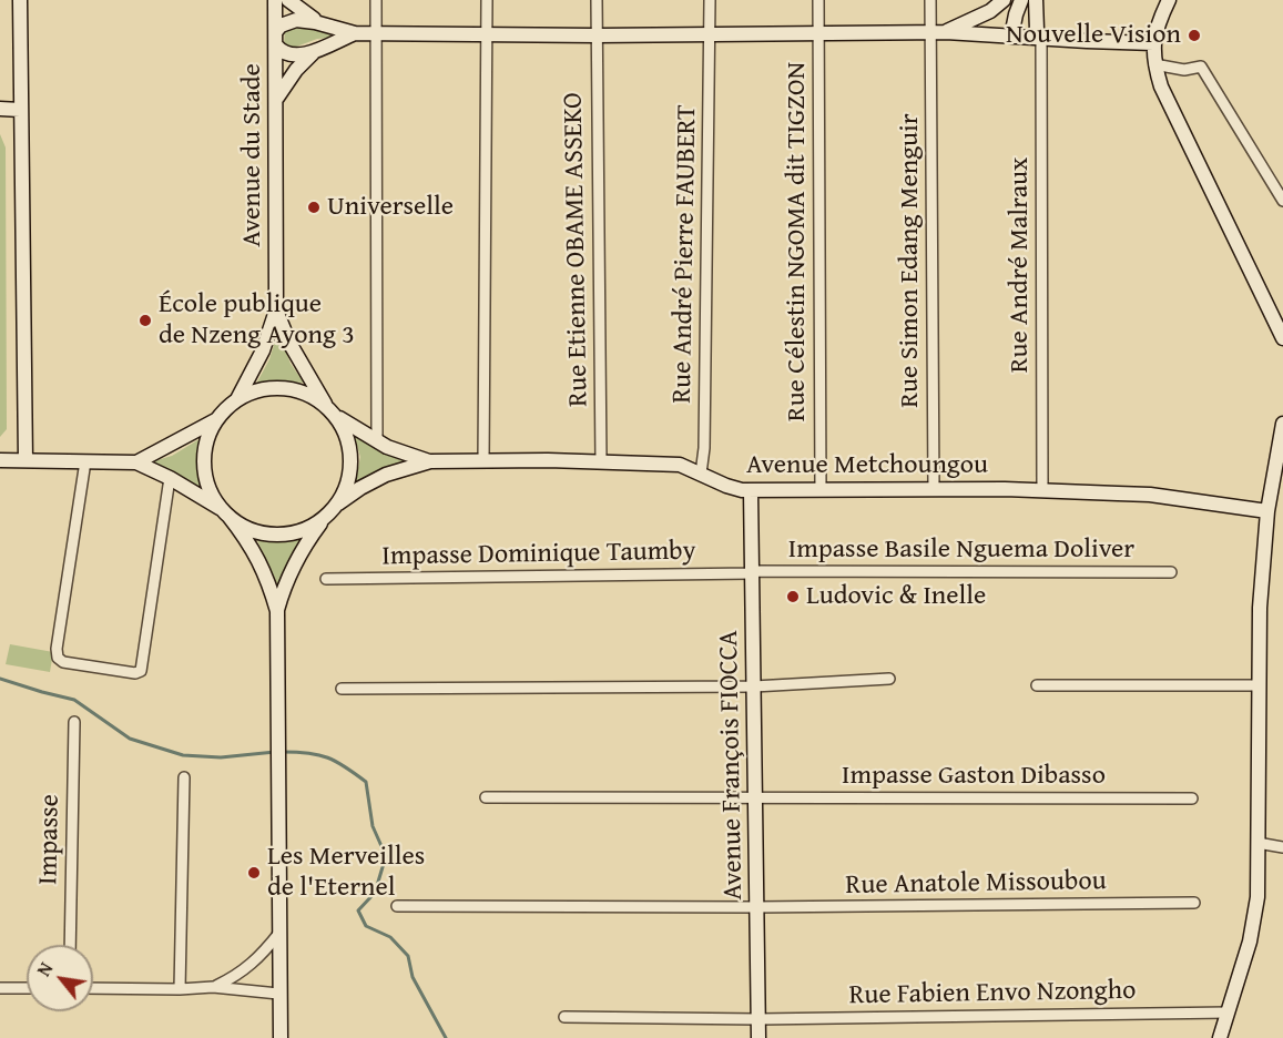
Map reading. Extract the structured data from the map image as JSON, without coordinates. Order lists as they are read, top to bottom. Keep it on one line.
{"streets":{"main road":["Avenue du Stade","Avenue Metchoungou","Avenue François FIOCCA"],"street":["Rue Célestin NGOMA dit TIGZON","Rue Etienne OBAME ASSEKO","Rue André Pierre FAUBERT","Rue Simon Edang Menguir","Rue André Malraux","Impasse Basile Nguema Doliver","Impasse Dominique Taumby","Impasse Gaston Dibasso","Impasse","Rue Anatole Missoubou","Rue Fabien Envo Nzongho"]},"crossings":[["Rue Célestin NGOMA dit TIGZON","Avenue Metchoungou"],["Rue Etienne OBAME ASSEKO","Avenue Metchoungou"],["Rue André Pierre FAUBERT","Avenue Metchoungou"],["Rue Simon Edang Menguir","Avenue Metchoungou"],["Rue André Malraux","Avenue Metchoungou"],["Avenue Metchoungou","Avenue François FIOCCA"],["Impasse Basile Nguema Doliver","Impasse Dominique Taumby"],["Impasse Basile Nguema Doliver","Avenue François FIOCCA"],["Impasse Dominique Taumby","Avenue François FIOCCA"],["Avenue François FIOCCA","Impasse Gaston Dibasso"],["Avenue François FIOCCA","Rue Anatole Missoubou"],["Avenue François FIOCCA","Rue Fabien Envo Nzongho"]],"places":["Nouvelle Vision","Universelle","École publique de Nzeng Ayong 3","Ludovic & Inelle","Les Merveilles de l'Eternel"],"north":"top left"}
